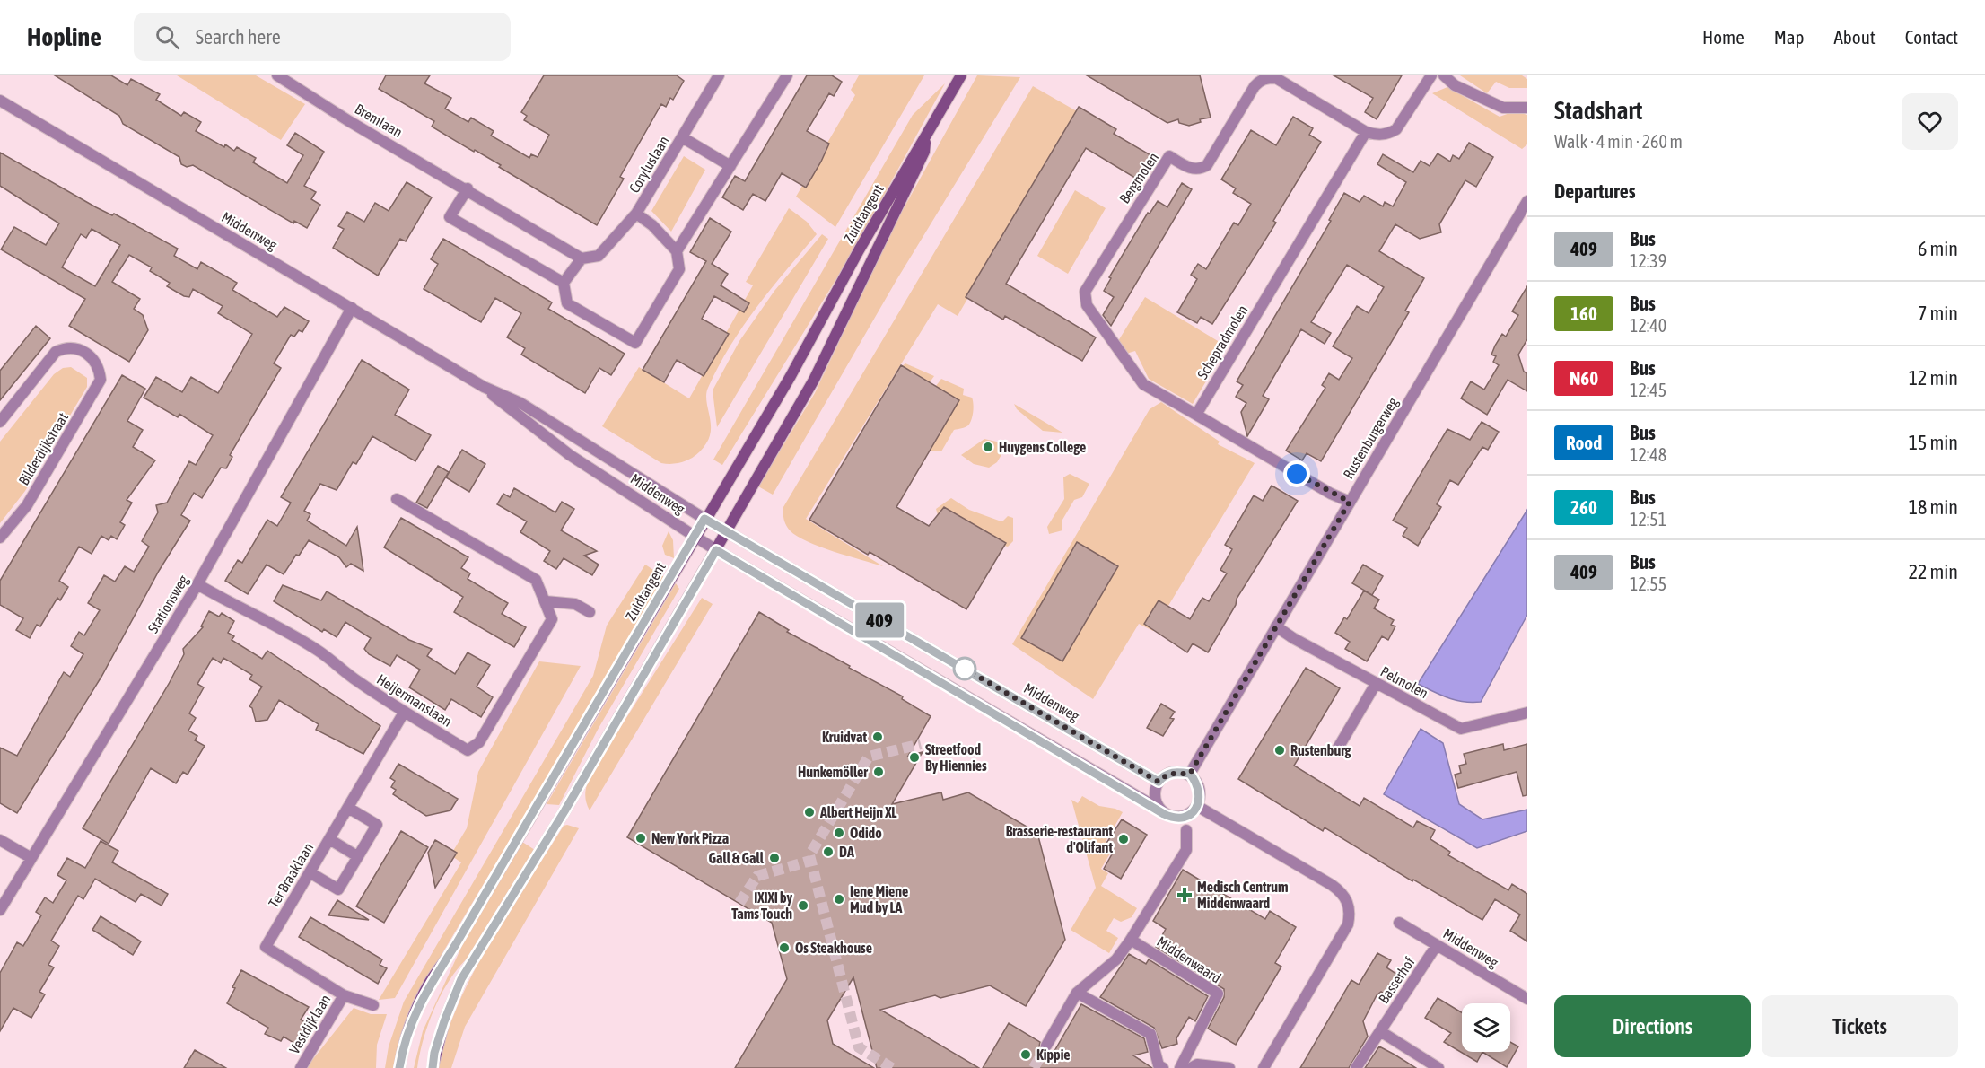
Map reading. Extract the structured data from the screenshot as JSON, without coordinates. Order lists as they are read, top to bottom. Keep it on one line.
{"streets":{"main road":["Zuidtangent"],"street":["Bremlaan","Coryluslaan","Bergmolen","Middenweg","Schepradmolen","Rustenburgerweg","Bilderdijkstraat","Stationsweg","Pelmolen","Heijermanslaan","Ter Braaklaan","Middenwaard","Basserhof","Vestdijklaan"]},"crossings":[["Bergmolen","Schepradmolen"],["Zuidtangent","Middenweg"],["Middenweg","Rustenburgerweg"],["Middenweg","Stationsweg"],["Middenweg","Basserhof"],["Rustenburgerweg","Pelmolen"],["Stationsweg","Heijermanslaan"],["Heijermanslaan","Ter Braaklaan"],["Ter Braaklaan","Vestdijklaan"]],"places":{"other":["Huygens College","Kruidvat","Rustenburg","Streetfood By Hiennies","Hunkemöller","Albert Heijn XL","Odido","New York Pizza","Brasserie-restaurant d'Olifant","DA","Gall & Gall","Iene Miene Mud by LA","IXIXI by Tams Touch","Os Steakhouse","Kippie"],"health":["Medisch Centrum Middenwaard"]},"lines":["bus line 409"],"page":{"header":"Hopline","search":"Search here","nav":["Home","Map","About","Contact"],"on_map":"409","heading":[["Stadshart","Walk · 4 min · 260 m"],"Departures"],"list":[{"mark":"409","name":"Bus","note":"12:39","value":"6 min"},{"mark":"160","name":"Bus","note":"12:40","value":"7 min"},{"mark":"N60","name":"Bus","note":"12:45","value":"12 min"},{"mark":"Rood","name":"Bus","note":"12:48","value":"15 min"},{"mark":"260","name":"Bus","note":"12:51","value":"18 min"},{"mark":"409","name":"Bus","note":"12:55","value":"22 min"}],"buttons":["Directions","Tickets"]}}
